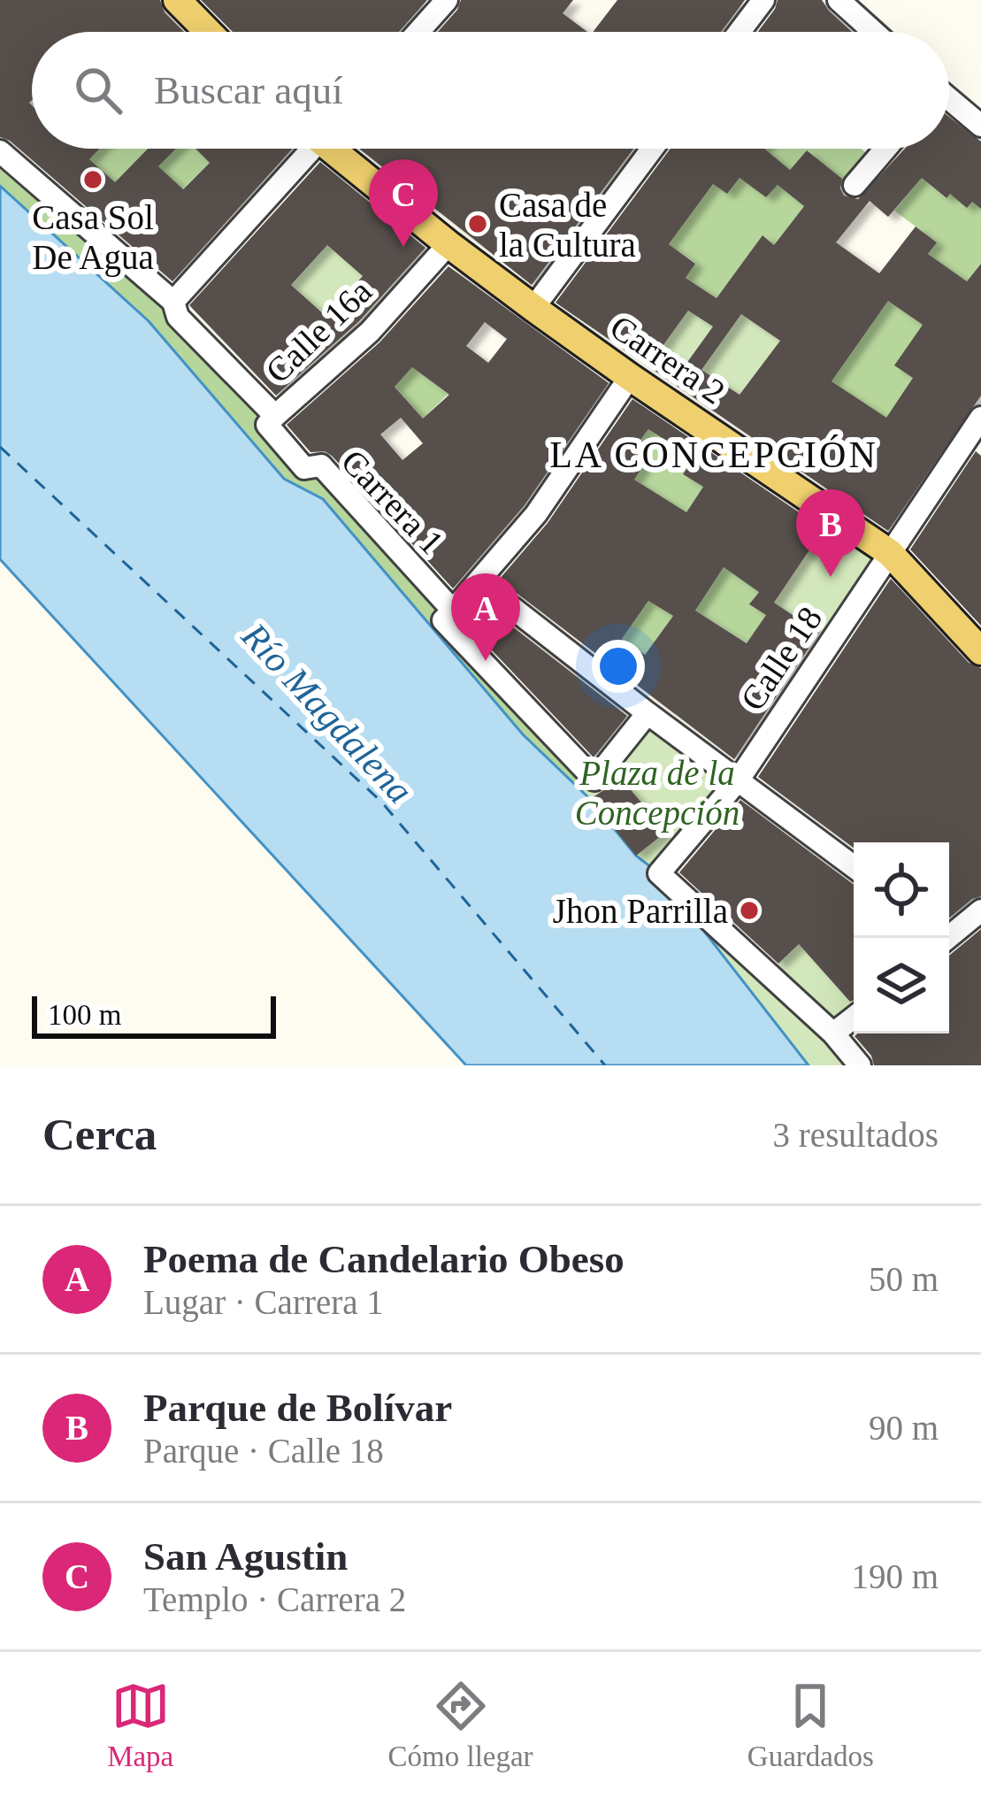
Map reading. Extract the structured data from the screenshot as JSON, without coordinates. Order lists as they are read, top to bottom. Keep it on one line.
{"streets":{"main road":["Carrera 2"],"street":["Calle 16a","Carrera 1","Calle 18"]},"crossings":[["Calle 16a","Carrera 2"],["Calle 16a","Carrera 1"],["Carrera 2","Calle 18"]],"districts":["LA CONCEPCIÓN"],"water":["Río Magdalena"],"parks":["Plaza de la Concepción"],"places":["Casa Sol De Agua","Casa de la Cultura","Jhon Parrilla"],"scale_bar":"100 m","page":{"search":"Buscar aquí","pins":["C","B","A"],"scale":"100 m","heading":["Cerca","3 resultados"],"list":[{"mark":"A","name":"Poema de Candelario Obeso","note":"Lugar · Carrera 1","value":"50 m"},{"mark":"B","name":"Parque de Bolívar","note":"Parque · Calle 18","value":"90 m"},{"mark":"C","name":"San Agustin","note":"Templo · Carrera 2","value":"190 m"}],"nav":["Mapa","Cómo llegar","Guardados"]}}
